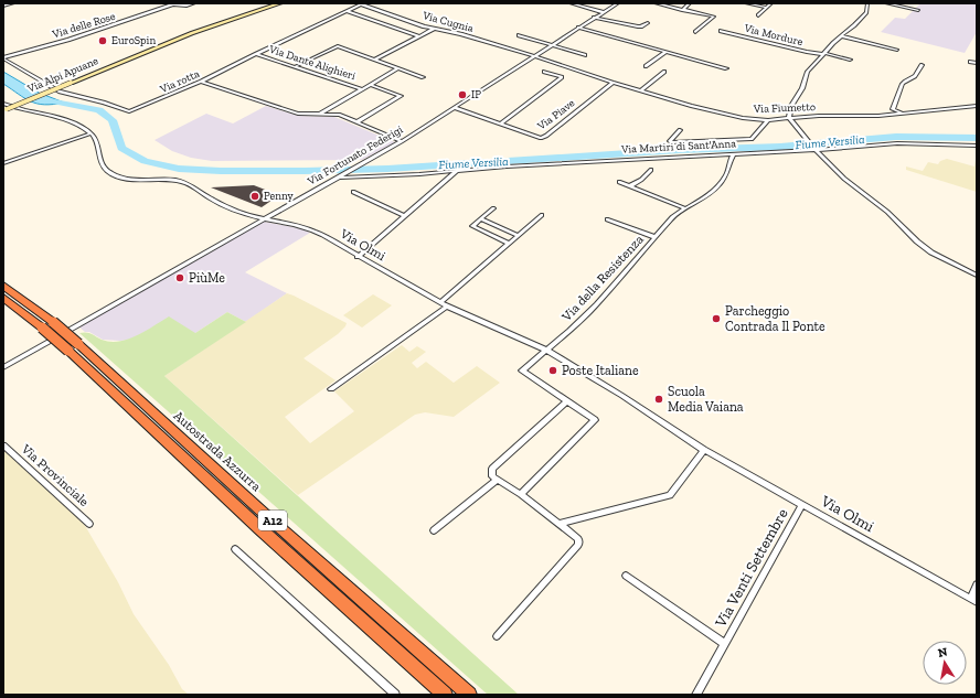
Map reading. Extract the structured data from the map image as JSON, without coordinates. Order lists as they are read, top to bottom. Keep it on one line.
{"streets":{"highway":["Autostrada Azzurra","A12"],"main road":["Via Alpi Apuane"],"street":["Via Cugnia","Via delle Rose","Via Mordure","Via Dante Alighieri","Via rotta","Via Fiumetto","Via Piave","Via Martiri di Sant'Anna","Via Fortunato Federigi","Via Olmi","Via della Resistenza","Via Provinciale","Via Venti Settembre"]},"crossings":[["Via Cugnia","Via rotta"],["Via Cugnia","Via Fiumetto"],["Via Cugnia","Via Fortunato Federigi"],["Via delle Rose","Via rotta"],["Via Mordure","Via Fiumetto"],["Via Dante Alighieri","Via rotta"],["Via Fiumetto","Via Piave"],["Via Fiumetto","Via Fortunato Federigi"],["Via Piave","Via Fortunato Federigi"],["Via Martiri di Sant'Anna","Via Fortunato Federigi"],["Via Martiri di Sant'Anna","Via della Resistenza"],["Via Fortunato Federigi","Via Olmi"],["Via Olmi","Via della Resistenza"],["Via Olmi","Via Venti Settembre"]],"water":["Fiume Versilia"],"places":["EuroSpin","IP","Penny","PiùMe","Parcheggio Contrada Il Ponte","Poste Italiane","Scuola Media Vaiana"],"north":"top"}
